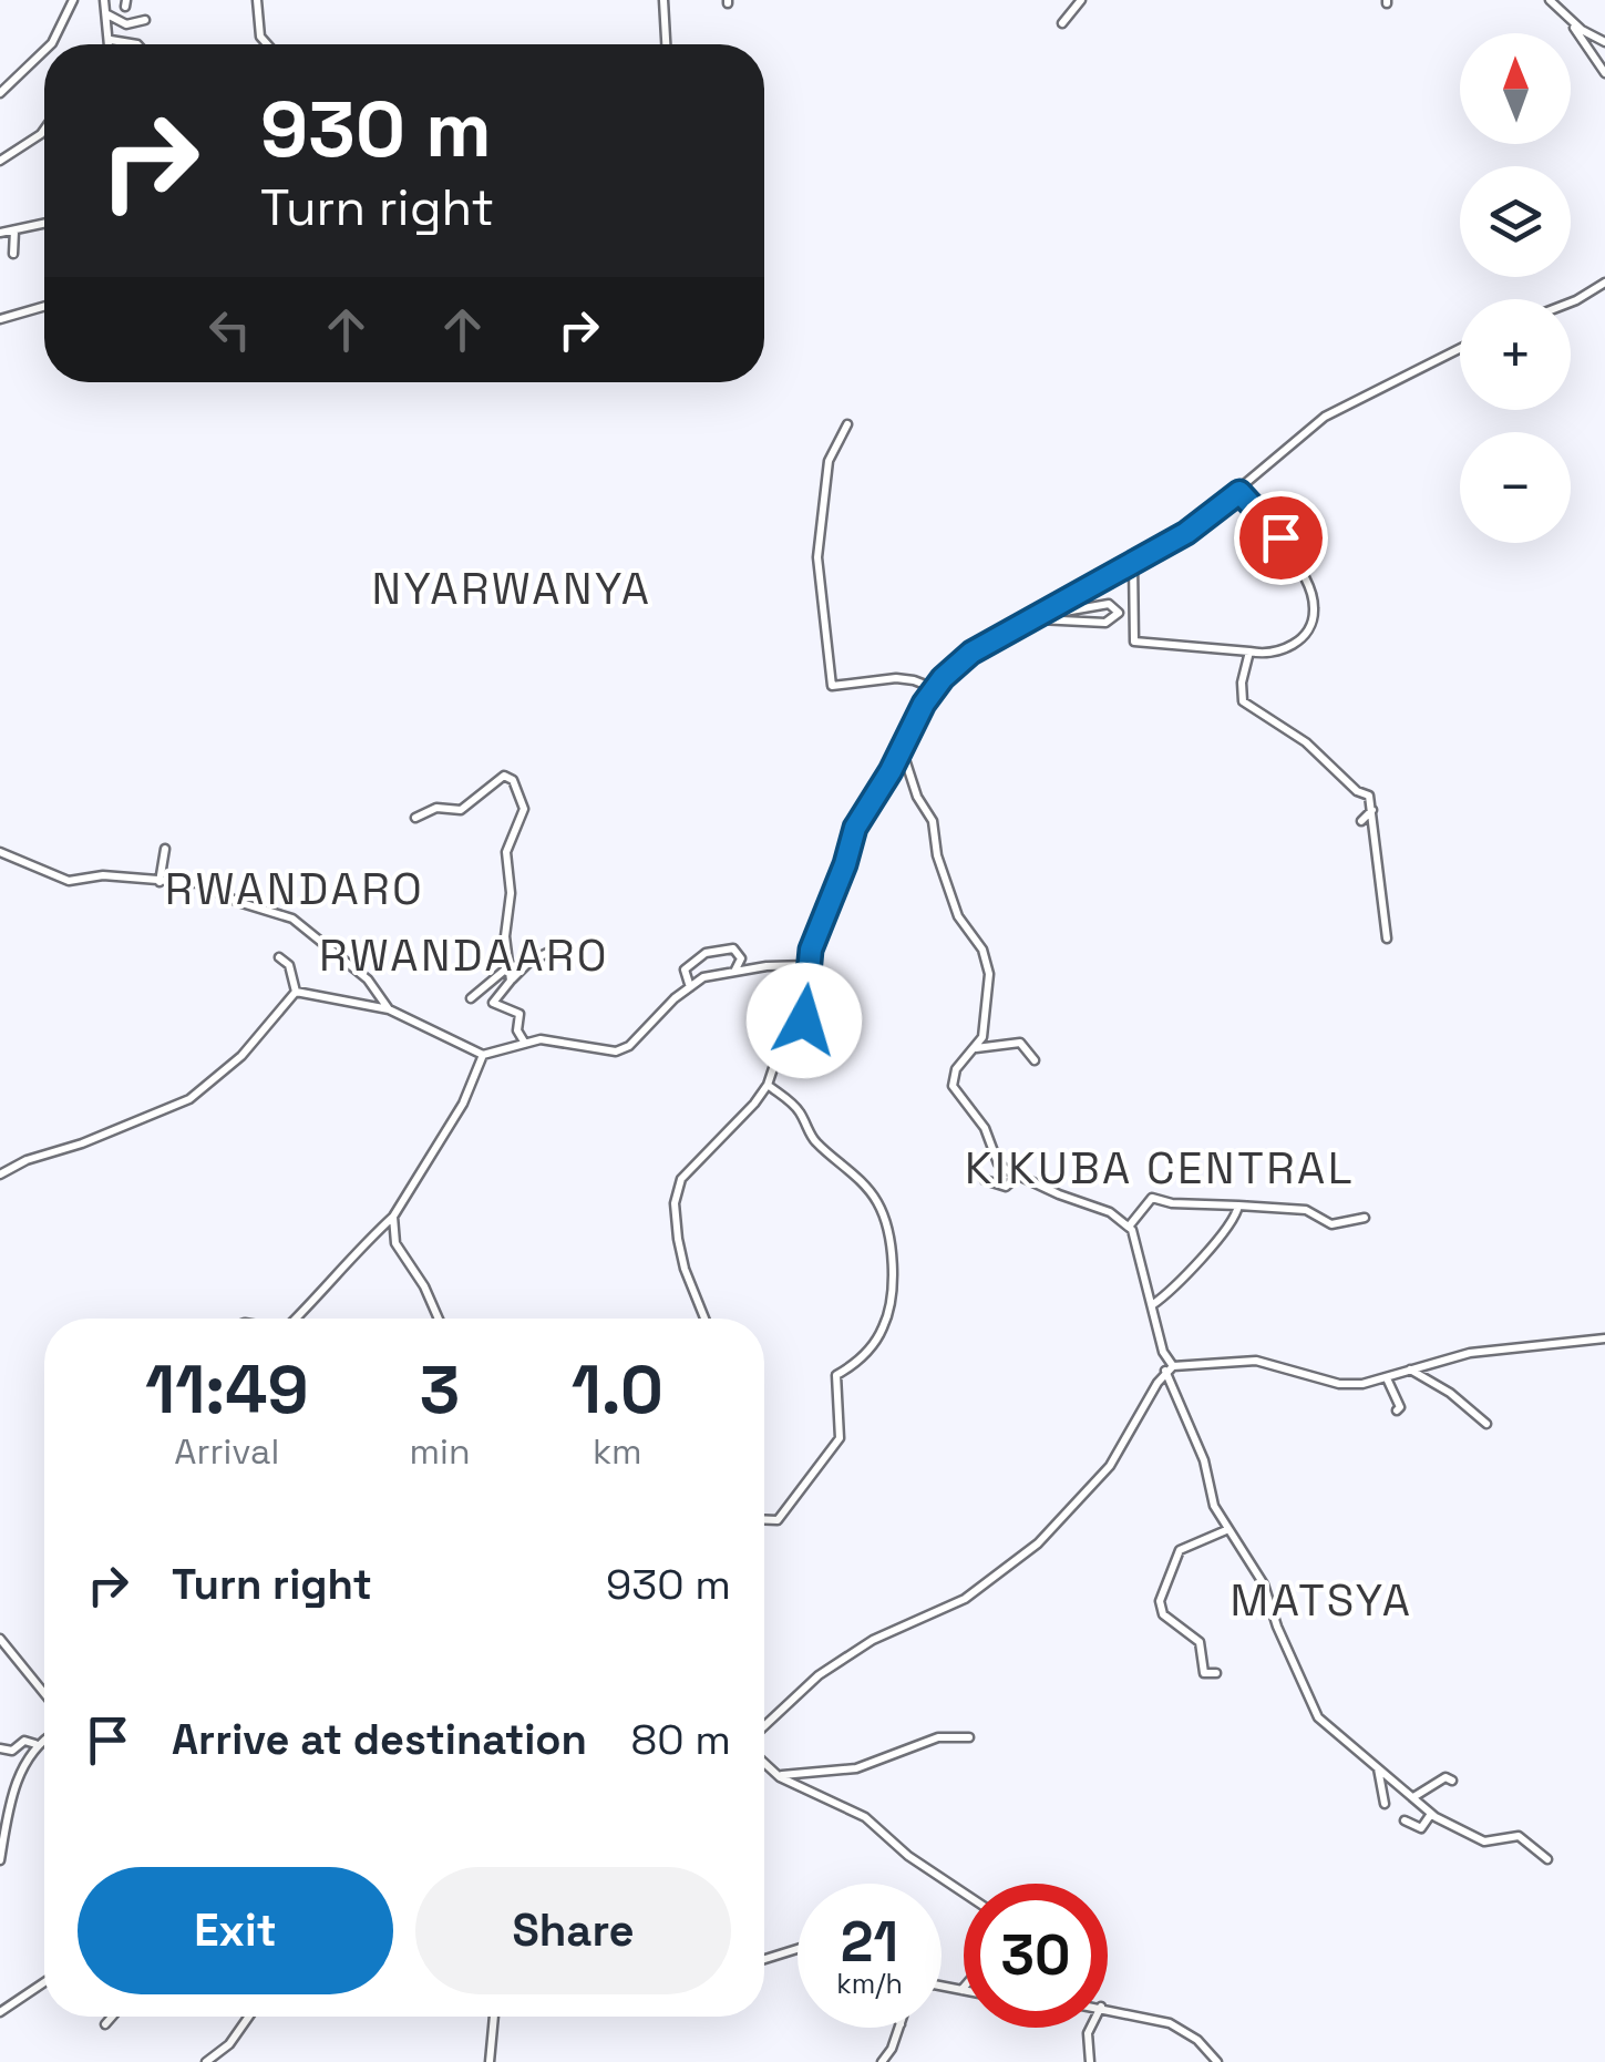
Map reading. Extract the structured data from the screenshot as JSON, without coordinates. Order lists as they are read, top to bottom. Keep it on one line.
{"districts":["NYARWANYA","RWANDARO","RWANDAARO","KIKUBA CENTRAL","MATSYA"],"north":"top","page":{"map_buttons":["+","−"],"turn":["930 m","Turn right"],"eta":["11:49","Arrival","3","min","1.0","km"],"list":[{"name":"Turn right","value":"930 m"},{"name":"Arrive at destination","value":"80 m"}],"buttons":["Exit","Share"],"speed":"21 km/h","limit":"30"}}
